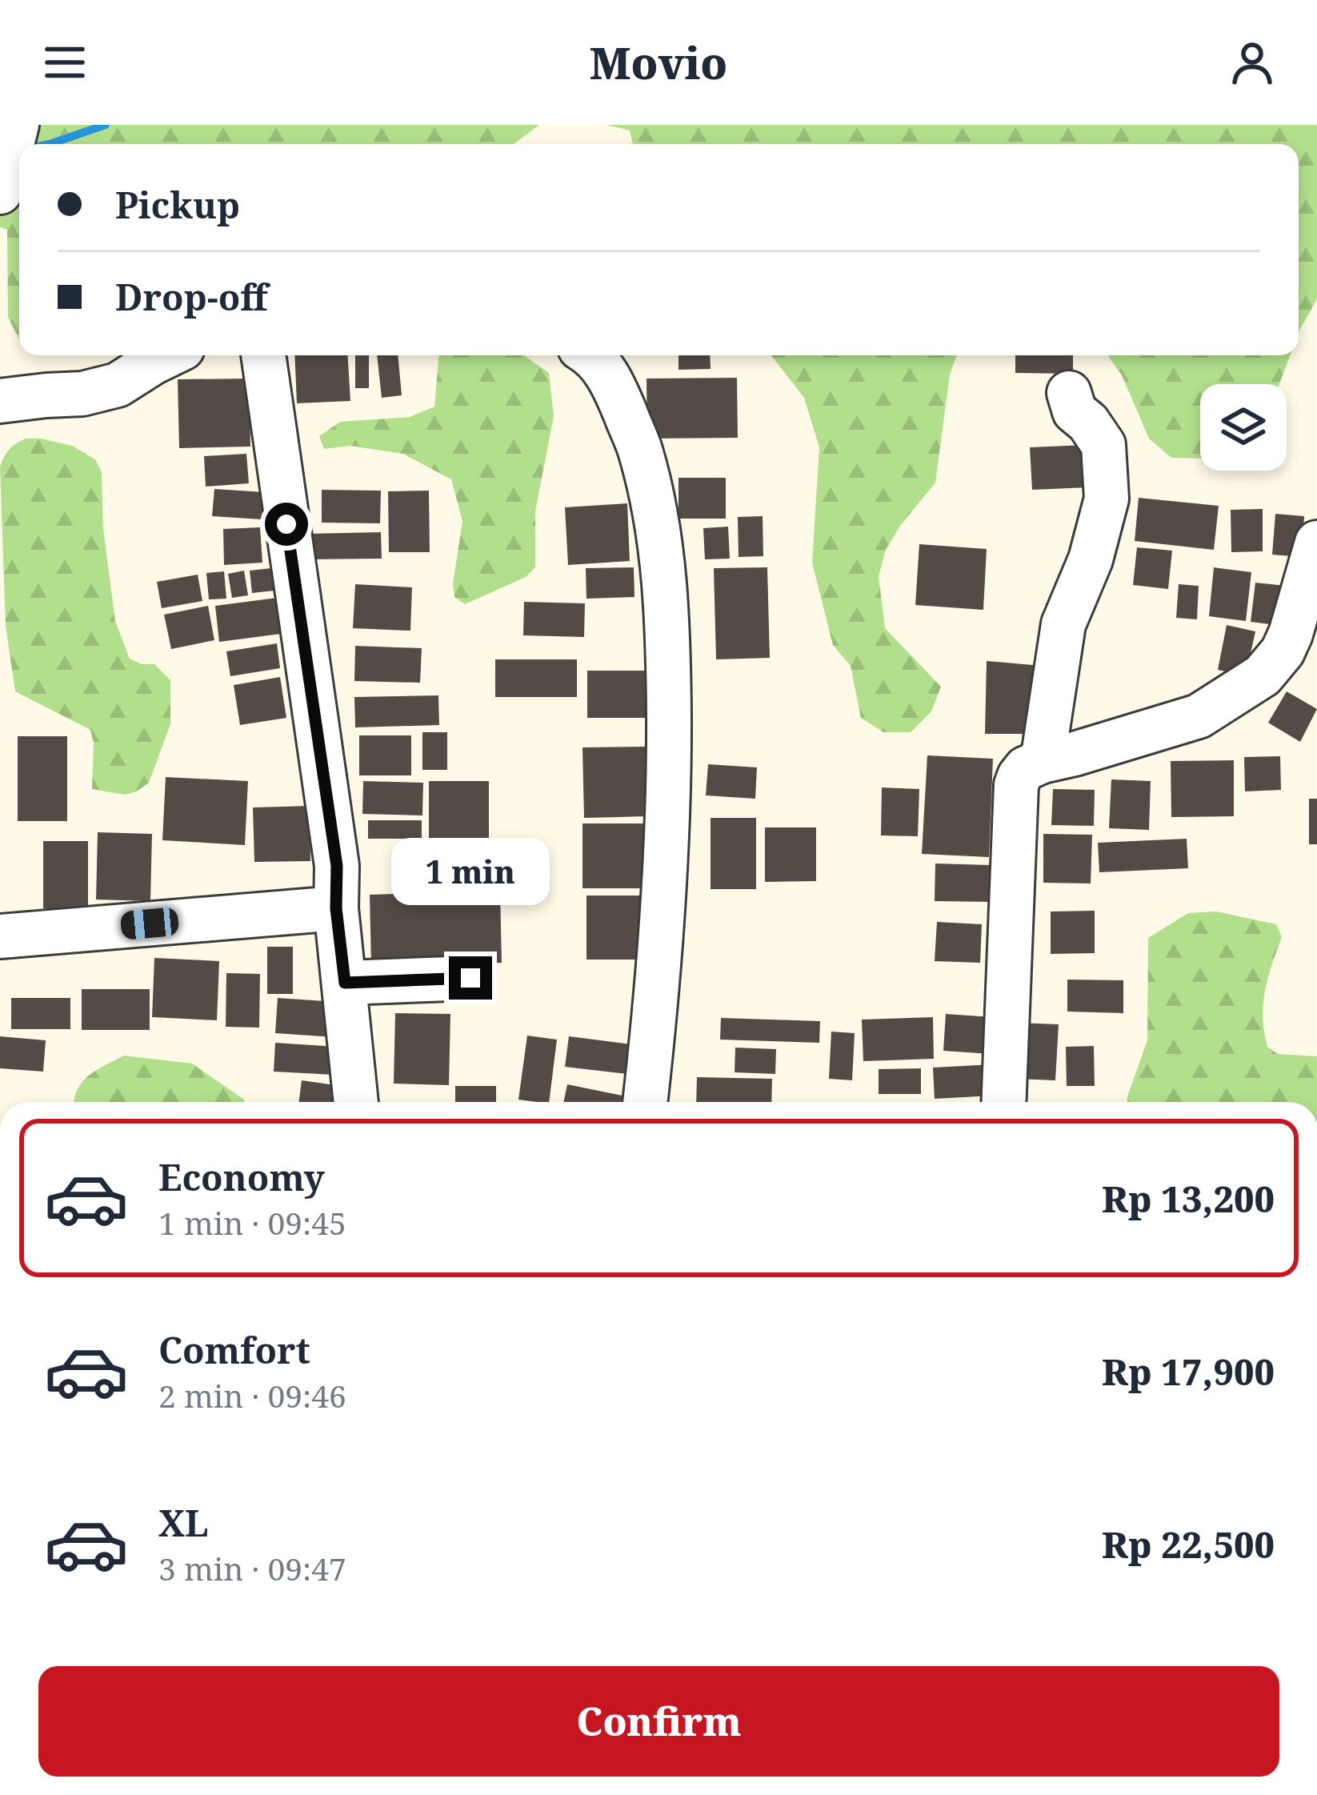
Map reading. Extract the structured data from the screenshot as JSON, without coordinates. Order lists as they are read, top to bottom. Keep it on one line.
{"page":{"header":"Movio","banner":["Pickup","Drop-off"],"bubble":"1 min","list":[{"name":"Economy","note":"1 min · 09:45","value":"Rp 13,200"},{"name":"Comfort","note":"2 min · 09:46","value":"Rp 17,900"},{"name":"XL","note":"3 min · 09:47","value":"Rp 22,500"}],"buttons":"Confirm"}}
